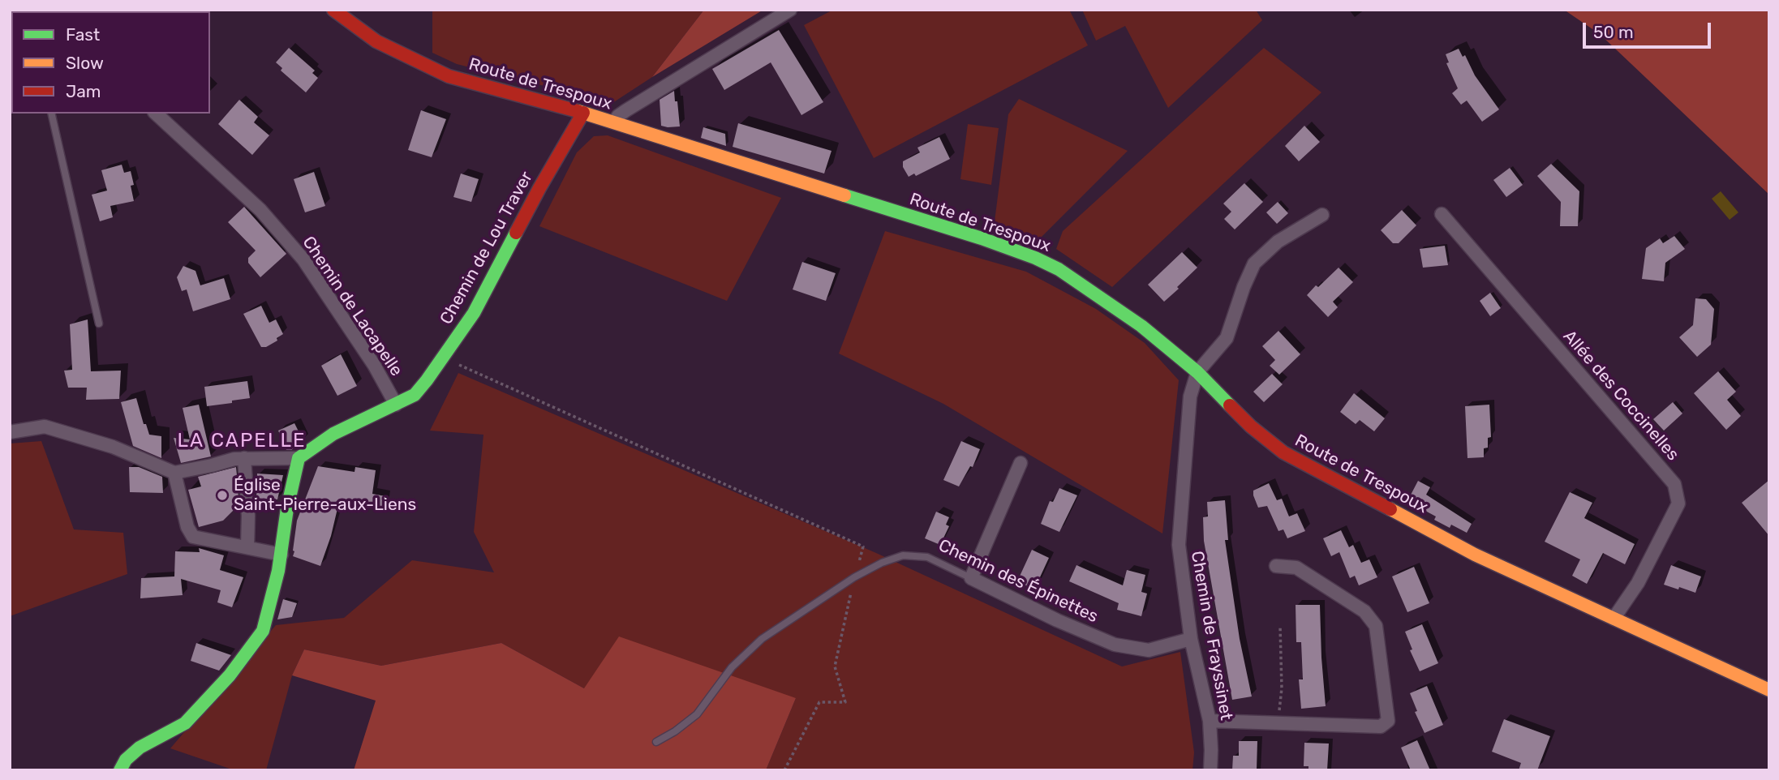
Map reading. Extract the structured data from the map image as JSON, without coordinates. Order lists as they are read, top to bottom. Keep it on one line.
{"streets":{"street":["Route de Trespoux","Chemin de Lou Traver","Chemin de Lacapelle","Allée des Coccinelles","Chemin des Épinettes","Chemin de Frayssinet"]},"crossings":[["Route de Trespoux","Chemin de Lou Traver"],["Route de Trespoux","Allée des Coccinelles"],["Route de Trespoux","Chemin de Frayssinet"],["Chemin de Lou Traver","Chemin de Lacapelle"],["Chemin des Épinettes","Chemin de Frayssinet"]],"districts":["LA CAPELLE"],"places":["Église Saint-Pierre-aux-Liens"],"legend":["Fast","Slow","Jam"],"scale_bar":"50 m"}
